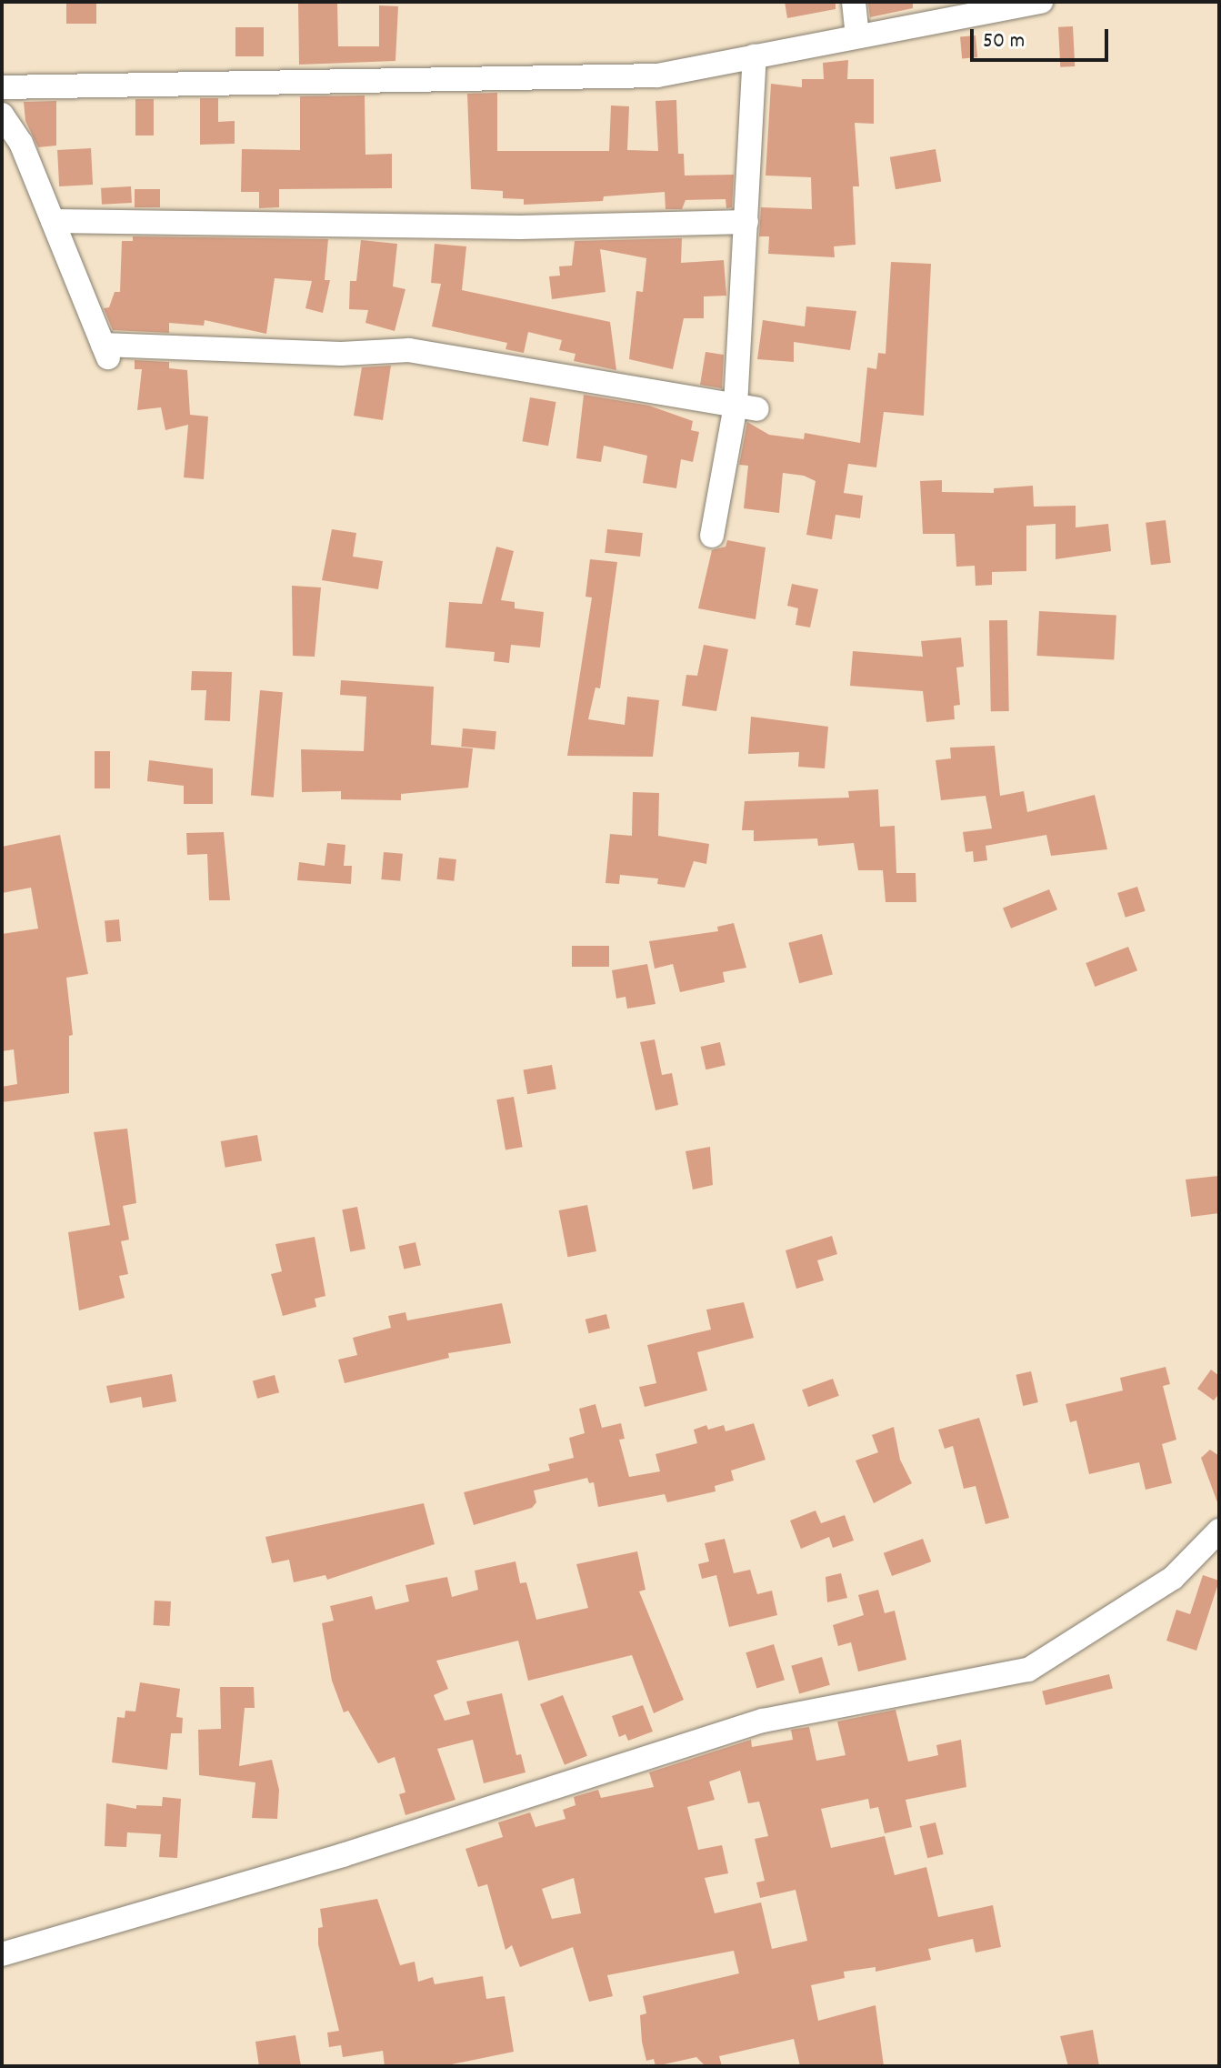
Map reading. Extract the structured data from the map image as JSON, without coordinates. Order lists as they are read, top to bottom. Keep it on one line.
{"scale_bar":"50 m"}
